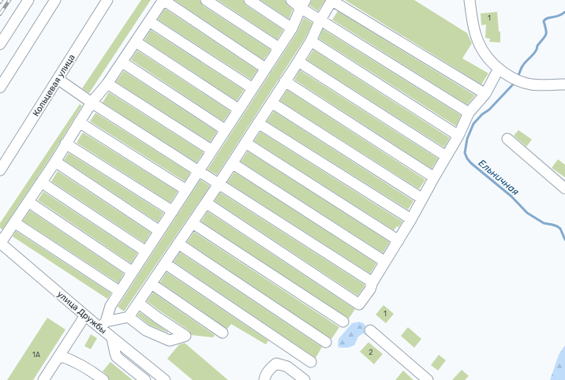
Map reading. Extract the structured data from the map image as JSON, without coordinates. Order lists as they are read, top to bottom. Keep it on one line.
{"streets":{"street":["Кольцевая улица","улица Дружбы"]},"water":["Ельничная"],"house_numbers":["1","1","2","1А"]}
